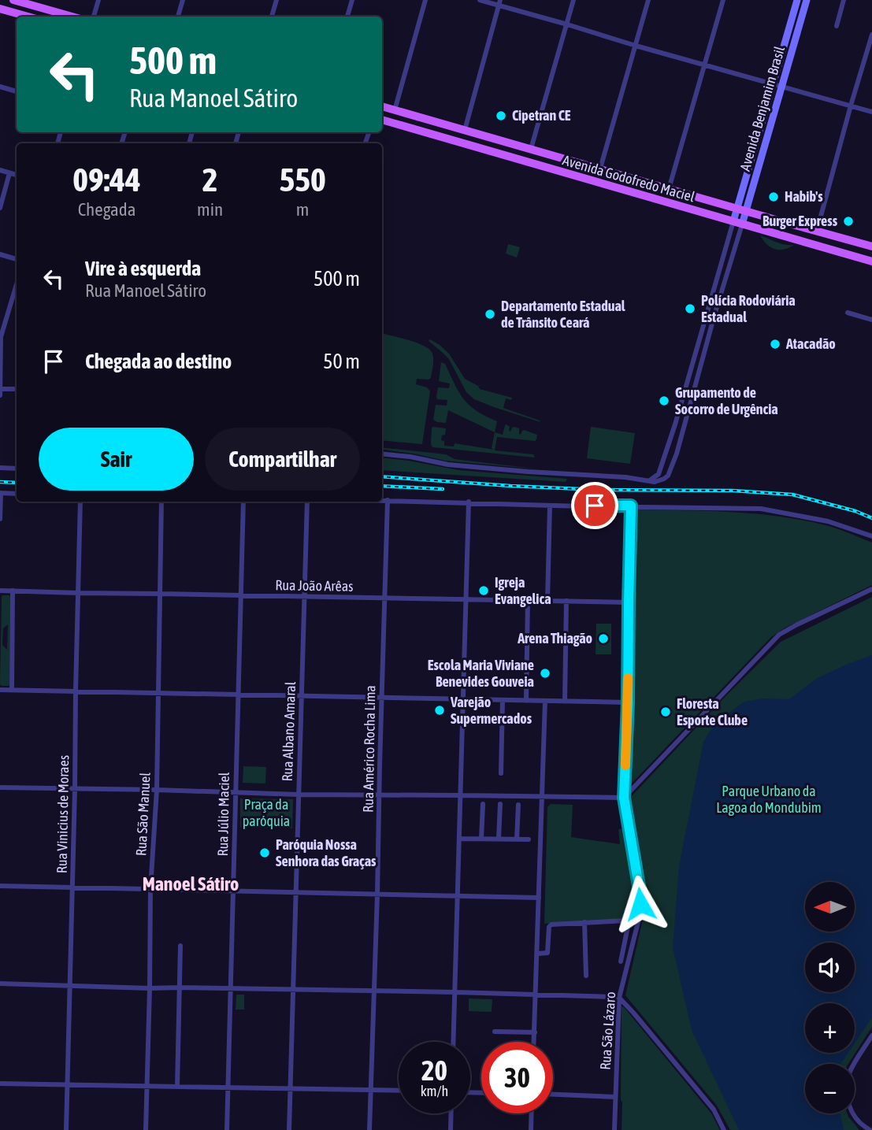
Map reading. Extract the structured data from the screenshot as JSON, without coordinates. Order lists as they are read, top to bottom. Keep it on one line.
{"streets":{"main road":["Avenida Benjamim Brasil","Avenida Godofredo Maciel"],"street":["Rua João Arêas","Rua Albano Amaral","Rua Américo Rocha Lima","Rua Vinicius de Moraes","Rua São Manuel","Rua Júlio Maciel","Rua São Lázaro"]},"crossings":[["Avenida Benjamim Brasil","Avenida Godofredo Maciel"],["Rua João Arêas","Rua Albano Amaral"],["Rua João Arêas","Rua Américo Rocha Lima"],["Rua João Arêas","Rua Vinicius de Moraes"],["Rua João Arêas","Rua São Manuel"],["Rua João Arêas","Rua Júlio Maciel"],["Rua João Arêas","Rua São Lázaro"]],"districts":["Manoel Sátiro"],"parks":["Parque Urbano da Lagoa do Mondubim","Praça da paróquia"],"places":["Cipetran CE","Habib's","Burger Express","Polícia Rodoviária Estadual","Departamento Estadual de Trânsito Ceará","Atacadão","Grupamento de Socorro de Urgência","Igreja Evangelica","Arena Thiagão","Escola Maria Viviane Benevides Gouveia","Varejão Supermercados","Floresta Esporte Clube","Paróquia Nossa Senhora das Graças"],"north":"left","page":{"turn":["500 m","Rua Manoel Sátiro"],"eta":["09:44","Chegada","2","min","550","m"],"list":[{"name":"Vire à esquerda","note":"Rua Manoel Sátiro","value":"500 m"},{"name":"Chegada ao destino","value":"50 m"}],"buttons":["Sair","Compartilhar"],"map_buttons":["+","−"],"speed":"20 km/h","limit":"30"}}
